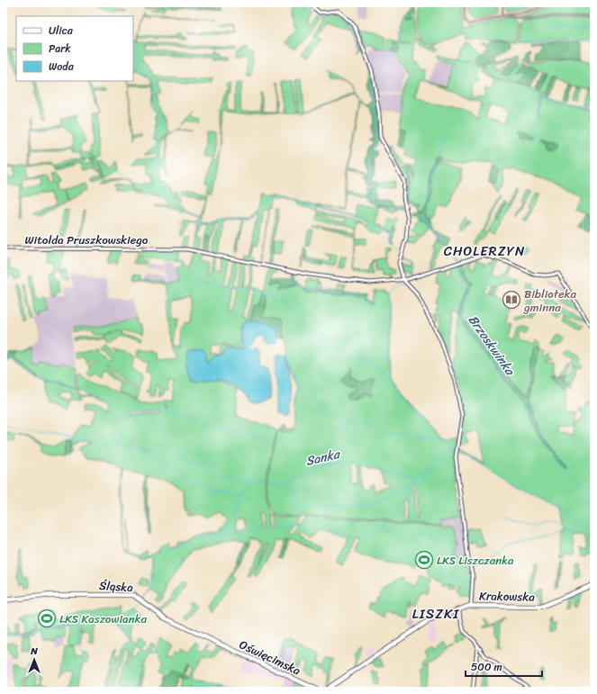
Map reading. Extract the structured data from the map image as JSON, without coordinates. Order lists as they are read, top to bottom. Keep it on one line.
{"streets":{"main road":["Śląska","Krakowska","Oświęcimska"],"street":["Witolda Pruszkowskiego"]},"crossings":[["Śląska","Oświęcimska"],["Krakowska","Oświęcimska"]],"districts":["CHOLERZYN","LISZKI"],"water":["Brzoskwinka","Sanka"],"places":{"library":["Biblioteka gminna"],"sports":["LKS Liszczanka","LKS Kaszowianka"]},"legend":["Ulica","Park","Woda"],"scale_bar":"500 m","north":"top"}
